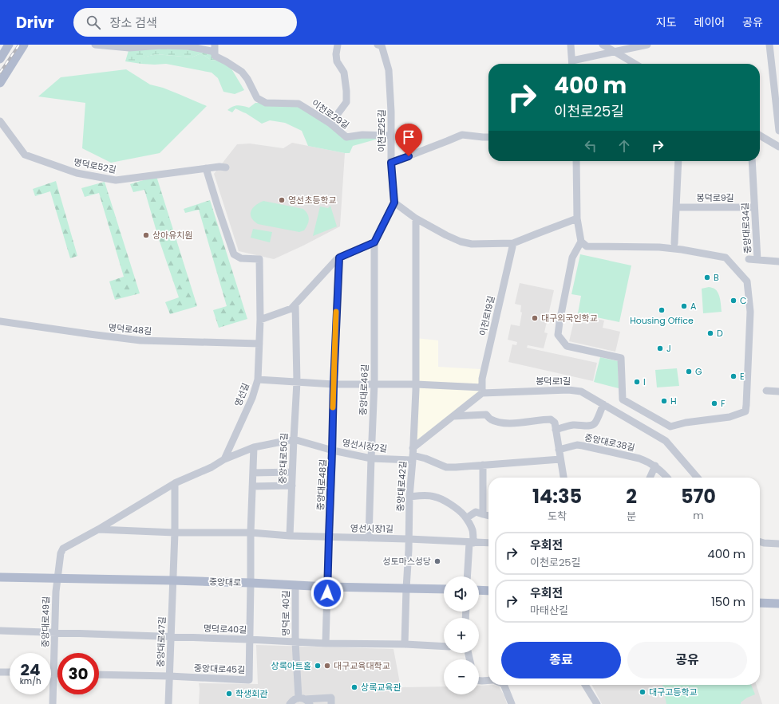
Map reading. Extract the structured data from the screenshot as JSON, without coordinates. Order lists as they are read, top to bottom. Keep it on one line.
{"streets":{"main road":["중앙대로"],"street":["이천로29길","이천로25길","명덕로52길","봉덕로9길","중앙대로34길","이천로19길","명덕로48길","봉덕로1길","중앙대로46길","영선길","중앙대로38길","영선시장2길","중앙대로50길","중앙대로48길","중앙대로42길","영선시장1길","명덕로 40길","중앙대로49길","명덕로40길","중앙대로47길","중앙대로45길"]},"crossings":[["이천로29길","이천로25길"],["명덕로52길","영선길"],["봉덕로9길","중앙대로34길"],["이천로19길","봉덕로1길"],["명덕로48길","영선길"],["중앙대로46길","영선시장2길"],["중앙대로46길","영선시장1길"],["영선길","영선시장2길"],["영선시장2길","중앙대로50길"],["영선시장2길","중앙대로48길"],["영선시장2길","중앙대로42길"],["중앙대로50길","영선시장1길"],["중앙대로48길","영선시장1길"],["중앙대로48길","중앙대로"],["중앙대로48길","명덕로40길"],["중앙대로42길","영선시장1길"],["중앙대로42길","중앙대로"],["중앙대로42길","명덕로40길"],["영선시장1길","중앙대로49길"],["영선시장1길","중앙대로45길"],["중앙대로","명덕로 40길"],["중앙대로","중앙대로49길"],["중앙대로","중앙대로47길"],["중앙대로","중앙대로45길"],["명덕로 40길","명덕로40길"],["중앙대로49길","명덕로40길"],["명덕로40길","중앙대로47길"],["명덕로40길","중앙대로45길"],["중앙대로47길","중앙대로45길"]],"places":["영선초등학교","상아유치원","B","C","A","Housing Office","대구외국인학교","D","J","G","E","I","H","F","성토마스성당","상록아트홀","대구교육대학교","상록교육관","대구고등학교","학생회관"],"page":{"header":"Drivr","search":"장소 검색","nav":["지도","레이어","공유"],"turn":["400 m","이천로25길"],"eta":["14:35","도착","2","분","570","m"],"list":[{"name":"우회전","note":"이천로25길","value":"400 m"},{"name":"우회전","note":"마태산길","value":"150 m"}],"map_buttons":["+","−"],"buttons":["종료","공유"],"speed":"24 km/h","limit":"30"}}
